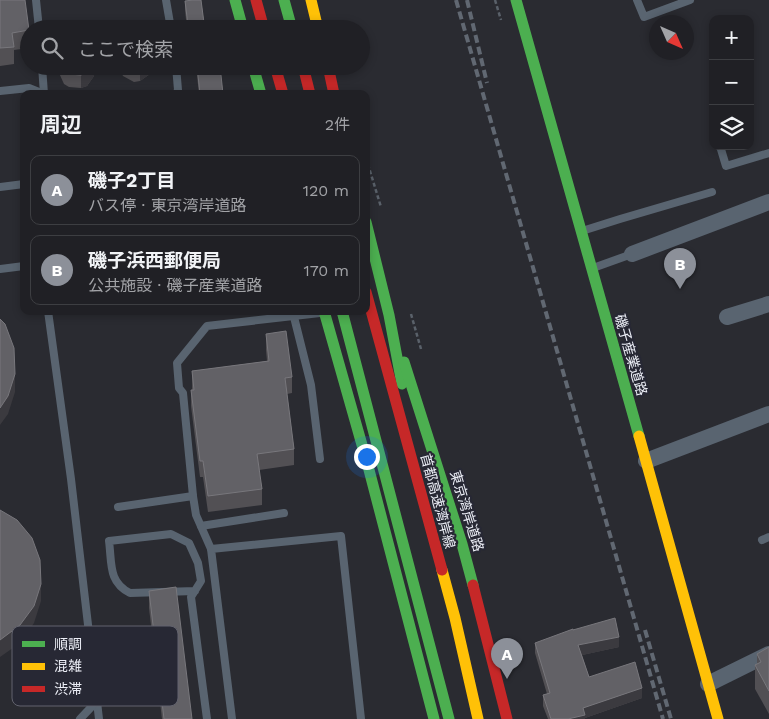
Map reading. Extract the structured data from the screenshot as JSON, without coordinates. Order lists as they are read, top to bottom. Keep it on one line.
{"streets":{"main road":["磯子産業道路","首都高速湾岸線","東京湾岸道路"]},"legend":["順調","混雑","渋滞"],"north":"bottom right","page":{"map_buttons":["+","−"],"search":"ここで検索","heading":["周辺","2件"],"list":[{"mark":"A","name":"磯子2丁目","note":"バス停 · 東京湾岸道路","value":"120 m"},{"mark":"B","name":"磯子浜西郵便局","note":"公共施設 · 磯子産業道路","value":"170 m"}],"pins":["B","A"]}}
